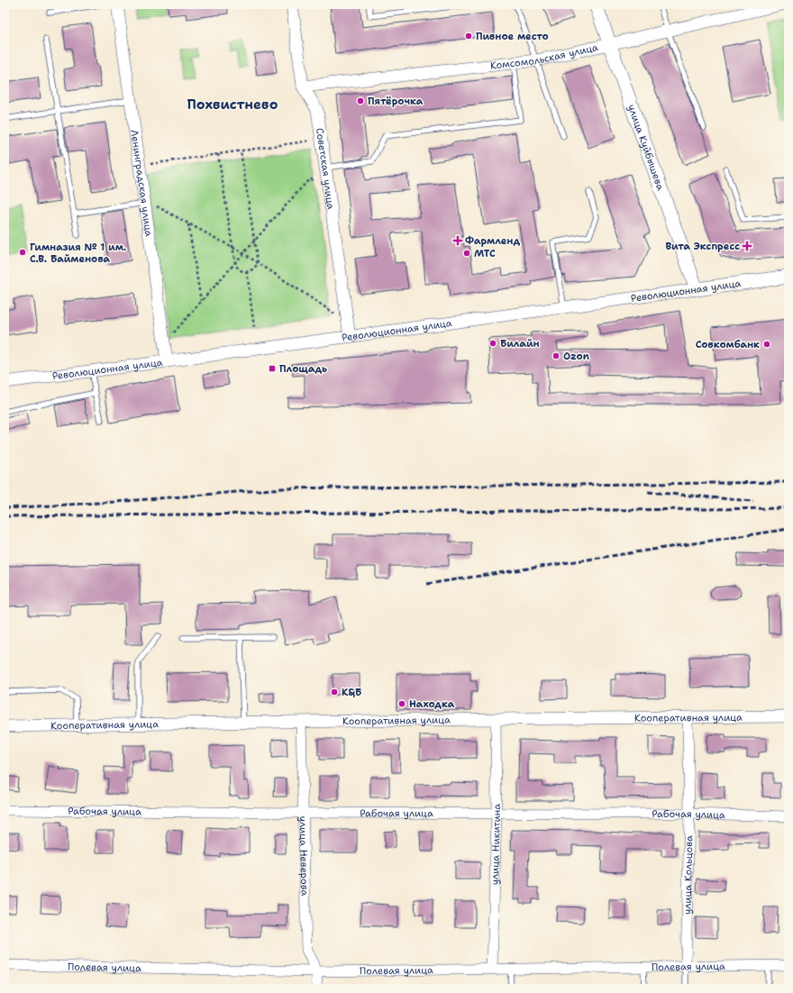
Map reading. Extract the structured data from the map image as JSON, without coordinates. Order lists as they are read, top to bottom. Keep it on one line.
{"streets":{"main road":["улица Куйбышева","Революционная улица"],"street":["Комсомольская улица","Советская улица","Ленинградская улица","Кооперативная улица","Рабочая улица","улица Никитина","улица Неверова","улица Кольцова","Полевая улица"]},"crossings":[["Комсомольская улица","улица Куйбышева"],["Комсомольская улица","Советская улица"],["улица Куйбышева","Революционная улица"],["Советская улица","Революционная улица"],["Ленинградская улица","Революционная улица"],["Кооперативная улица","улица Никитина"],["Кооперативная улица","улица Неверова"],["Кооперативная улица","улица Кольцова"],["Рабочая улица","улица Никитина"],["Рабочая улица","улица Неверова"],["Рабочая улица","улица Кольцова"],["улица Никитина","Полевая улица"],["улица Неверова","Полевая улица"],["улица Кольцова","Полевая улица"]],"districts":["Похвистнево"],"places":{"other":["Пивное место","Пятёрочка","Гимназия № 1 им. С.В. Байменова","МТС","Билайн","Совкомбанк","Ozon","К&Б","Находка"],"health":["Фармленд","Вита Экспресс"],"transit":["Площадь"]}}
